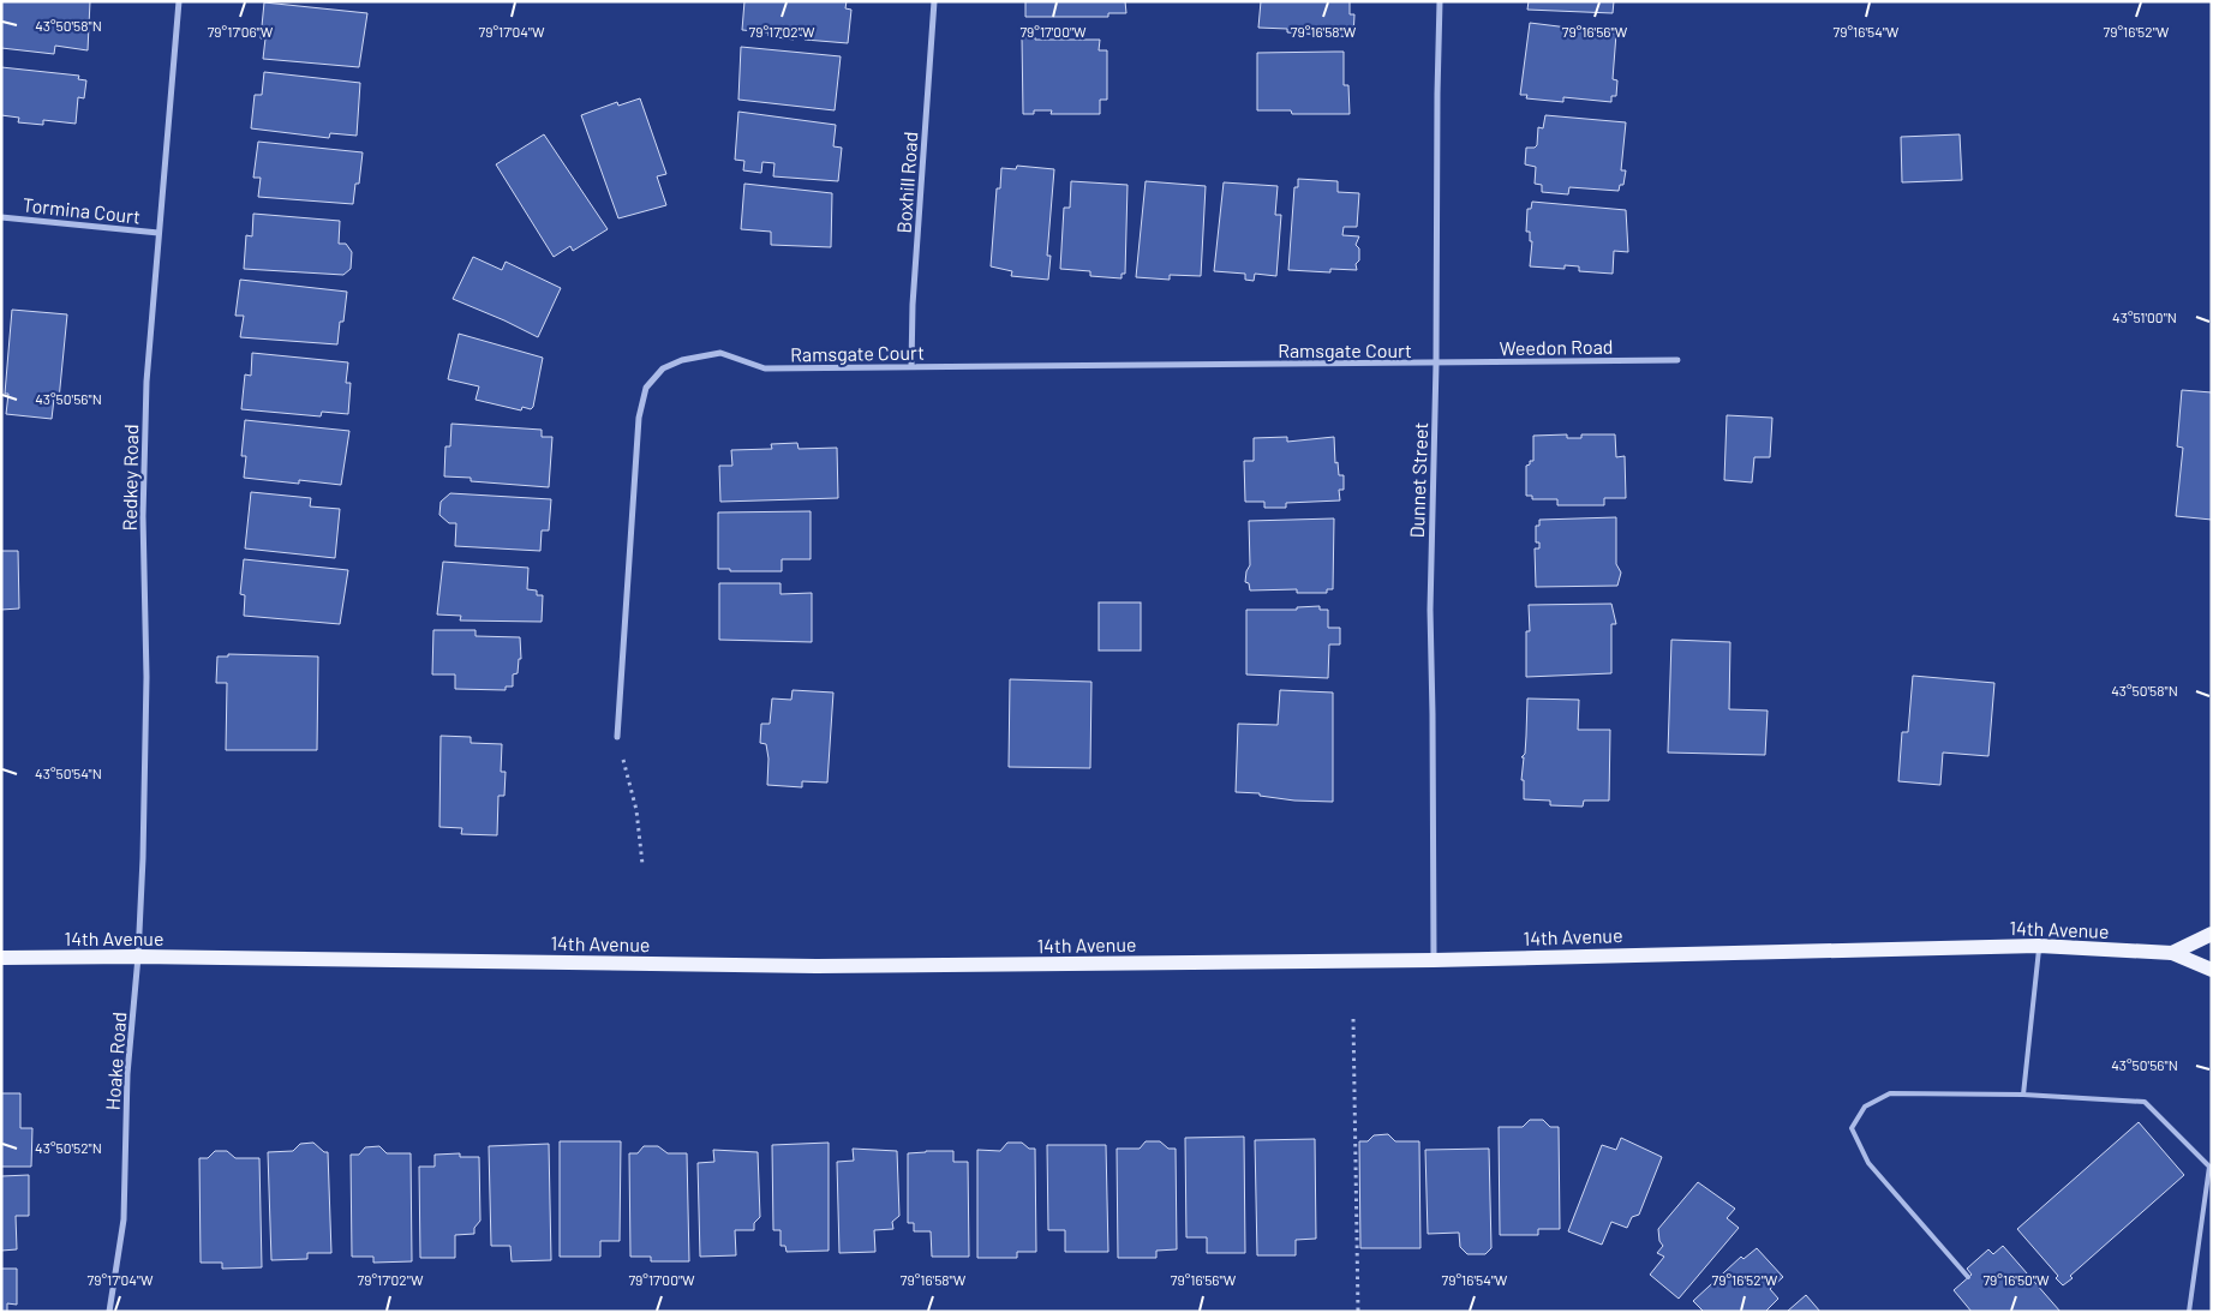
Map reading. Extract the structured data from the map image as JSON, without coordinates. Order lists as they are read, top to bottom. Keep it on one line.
{"streets":{"main road":["14th Avenue"],"street":["Boxhill Road","Tormina Court","Weedon Road","Ramsgate Court","Redkey Road","Dunnet Street","Hoake Road"]},"crossings":[["Boxhill Road","Ramsgate Court"],["Tormina Court","Redkey Road"],["Weedon Road","Ramsgate Court"],["Weedon Road","Dunnet Street"],["Ramsgate Court","Dunnet Street"],["Redkey Road","14th Avenue"],["Redkey Road","Hoake Road"],["Dunnet Street","14th Avenue"],["14th Avenue","Hoake Road"]],"coordinates":["43°50'58\"N","79°17'06\"W","79°17'04\"W","79°17'02\"W","79°17'00\"W","79°16'58\"W","79°16'56\"W","79°16'54\"W","79°16'52\"W","43°51'00\"N","43°50'56\"N","43°50'54\"N","43°50'52\"N","79°16'50\"W"]}
